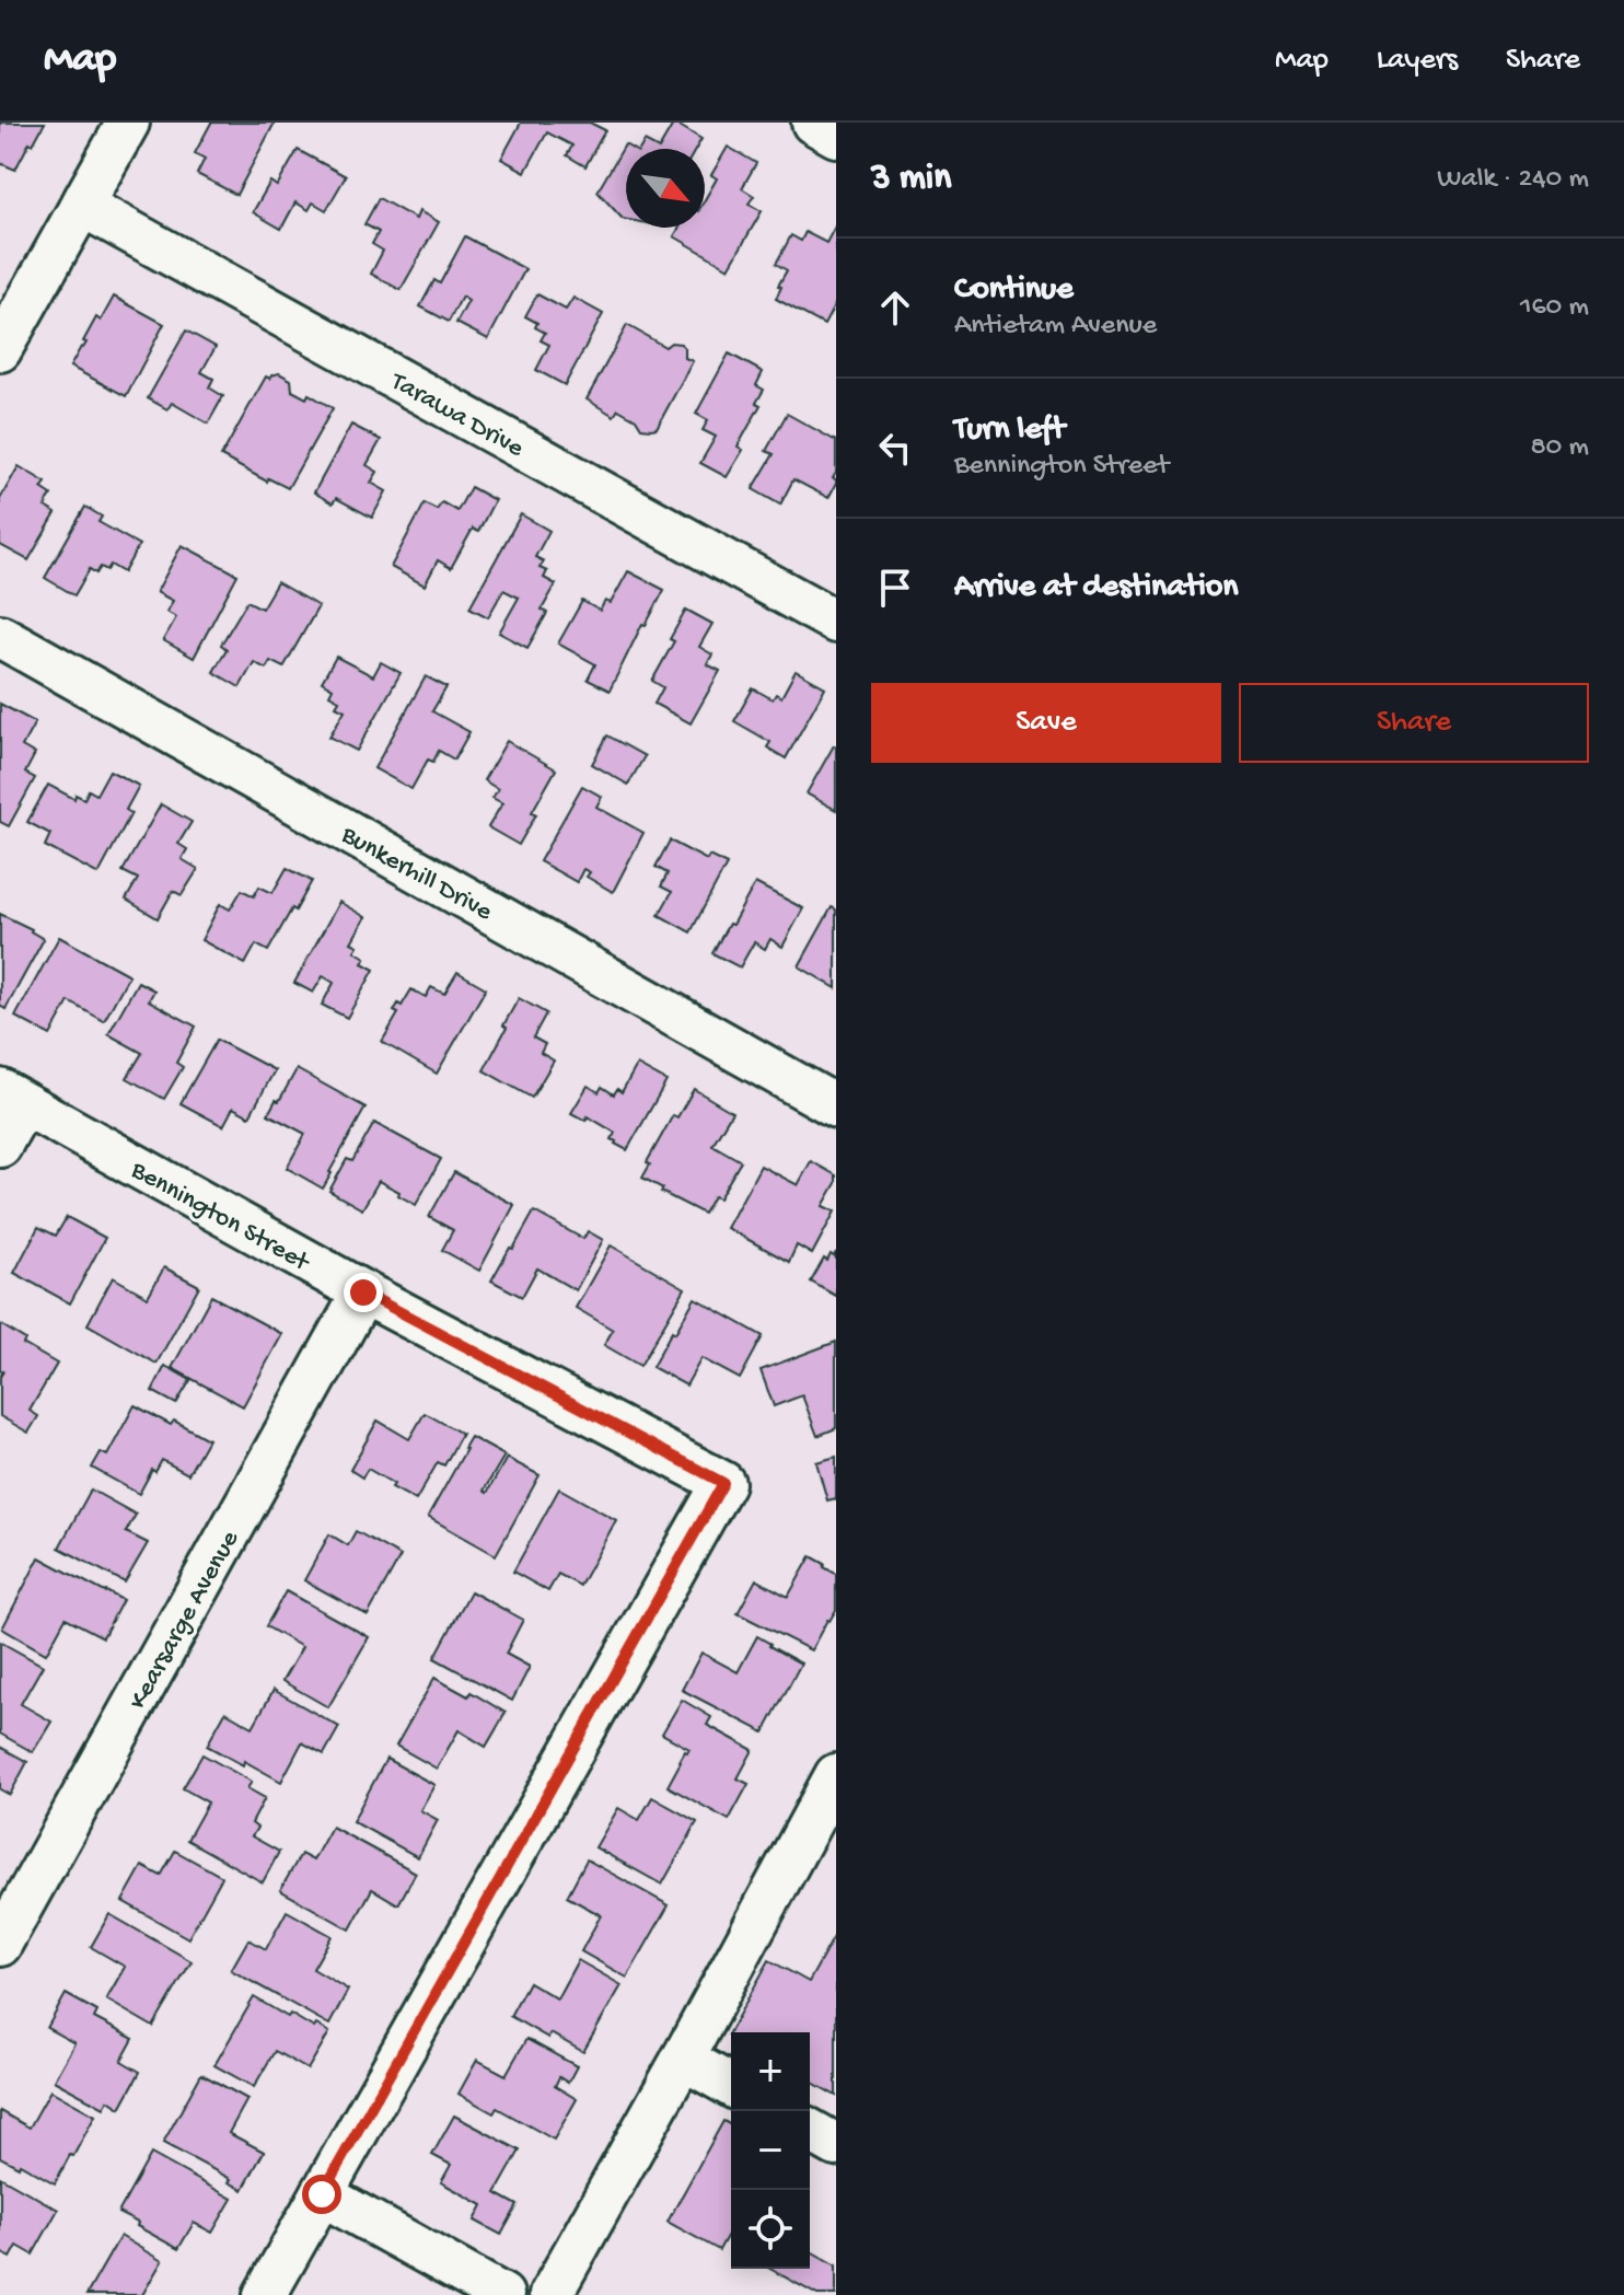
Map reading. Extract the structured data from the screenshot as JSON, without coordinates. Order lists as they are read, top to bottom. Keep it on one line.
{"streets":{"street":["Tarawa Drive","Bunkerhill Drive","Bennington Street","Kearsarge Avenue"]},"crossings":[["Bennington Street","Kearsarge Avenue"]],"north":"bottom right","page":{"header":"Map","nav":["Map","Layers","Share"],"heading":["3 min","Walk · 240 m"],"list":[["Continue","Antietam Avenue","160 m"],["Turn left","Bennington Street","80 m"],"Arrive at destination"],"buttons":["Save","Share"],"map_buttons":["+","−"]}}
